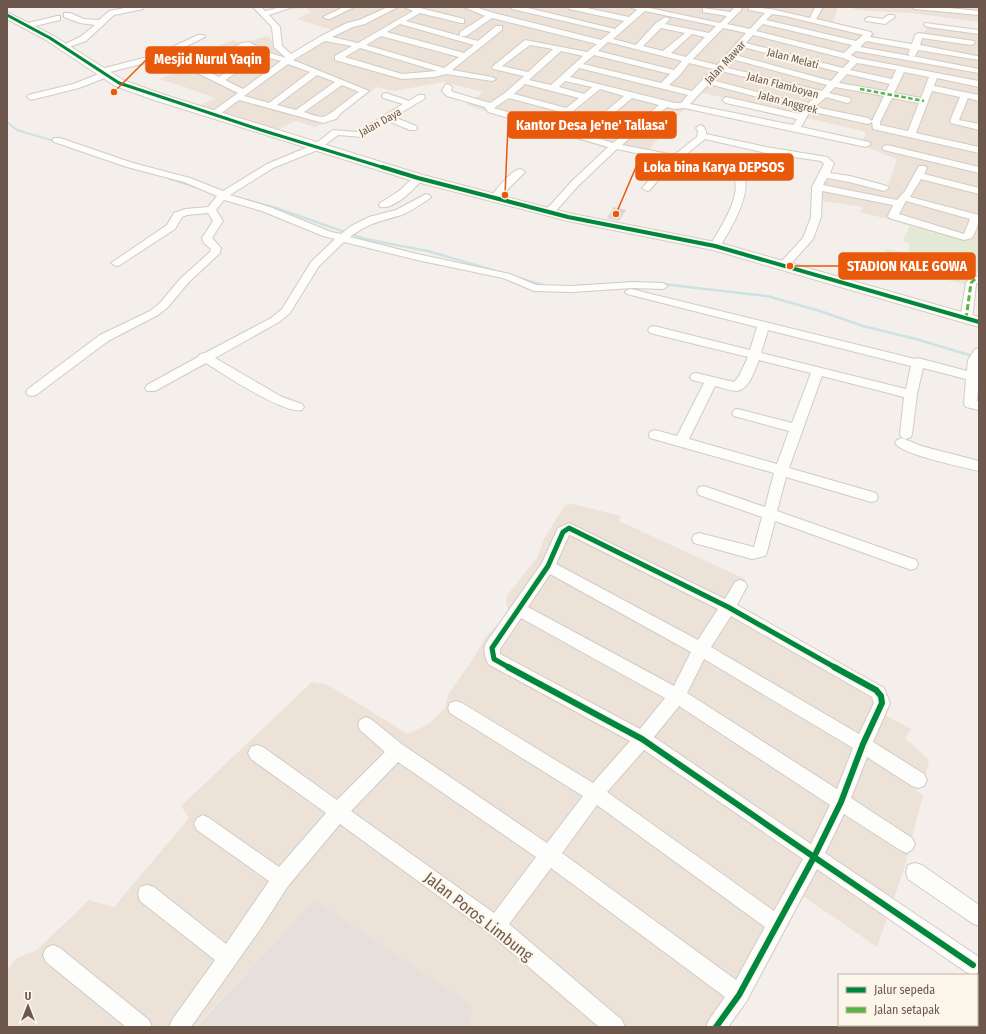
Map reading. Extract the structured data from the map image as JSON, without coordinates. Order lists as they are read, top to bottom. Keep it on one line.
{"streets":{"street":["Jalan Melati","Jalan Mawar","Jalan Flamboyan","Jalan Anggrek","Jalan Daya","Jalan Poros Limbung"]},"crossings":[["Jalan Melati","Jalan Mawar"],["Jalan Mawar","Jalan Flamboyan"],["Jalan Mawar","Jalan Anggrek"]],"places":["Mesjid Nurul Yaqin","Kantor Desa Je'ne' Tallasa'","Loka bina Karya DEPSOS","STADION KALE GOWA"],"legend":["Jalur sepeda","Jalan setapak"],"north":"top"}
